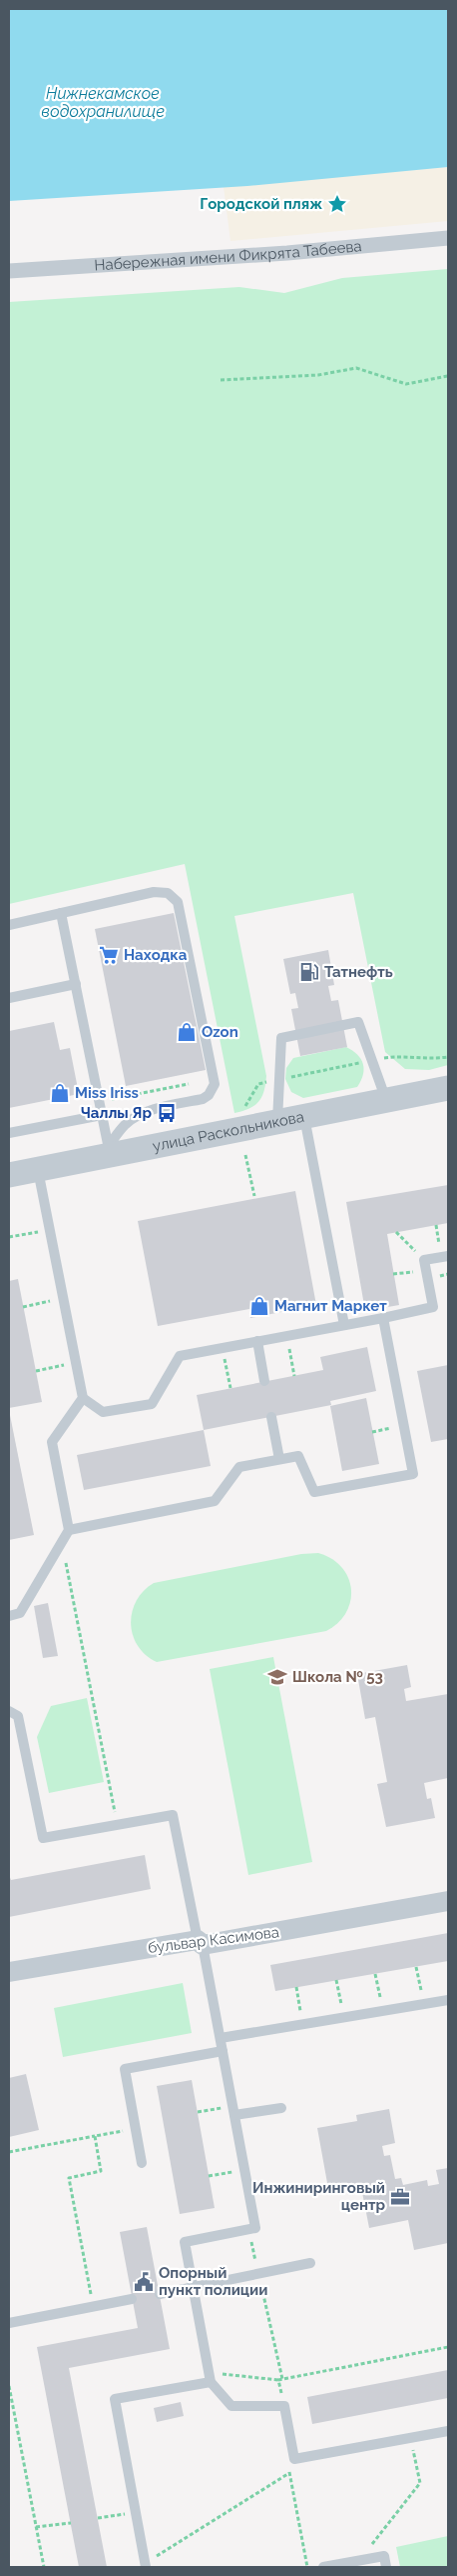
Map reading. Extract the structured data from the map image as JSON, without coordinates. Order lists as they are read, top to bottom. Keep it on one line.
{"streets":{"street":["Набережная имени Фикрята Табеева","улица Раскольникова","бульвар Касимова"]},"water":["Нижнекамское водохранилище"],"places":{"place":["Городской пляж"],"supermarket":["Находка"],"fuel station":["Татнефть"],"shop":["Ozon","Miss Iriss","Магнит Маркет"],"bus stop":["Чаллы Яр"],"school or university":["Школа № 53"],"office":["Инжиниринговый центр"],"public building":["Опорный пункт полиции"]}}
